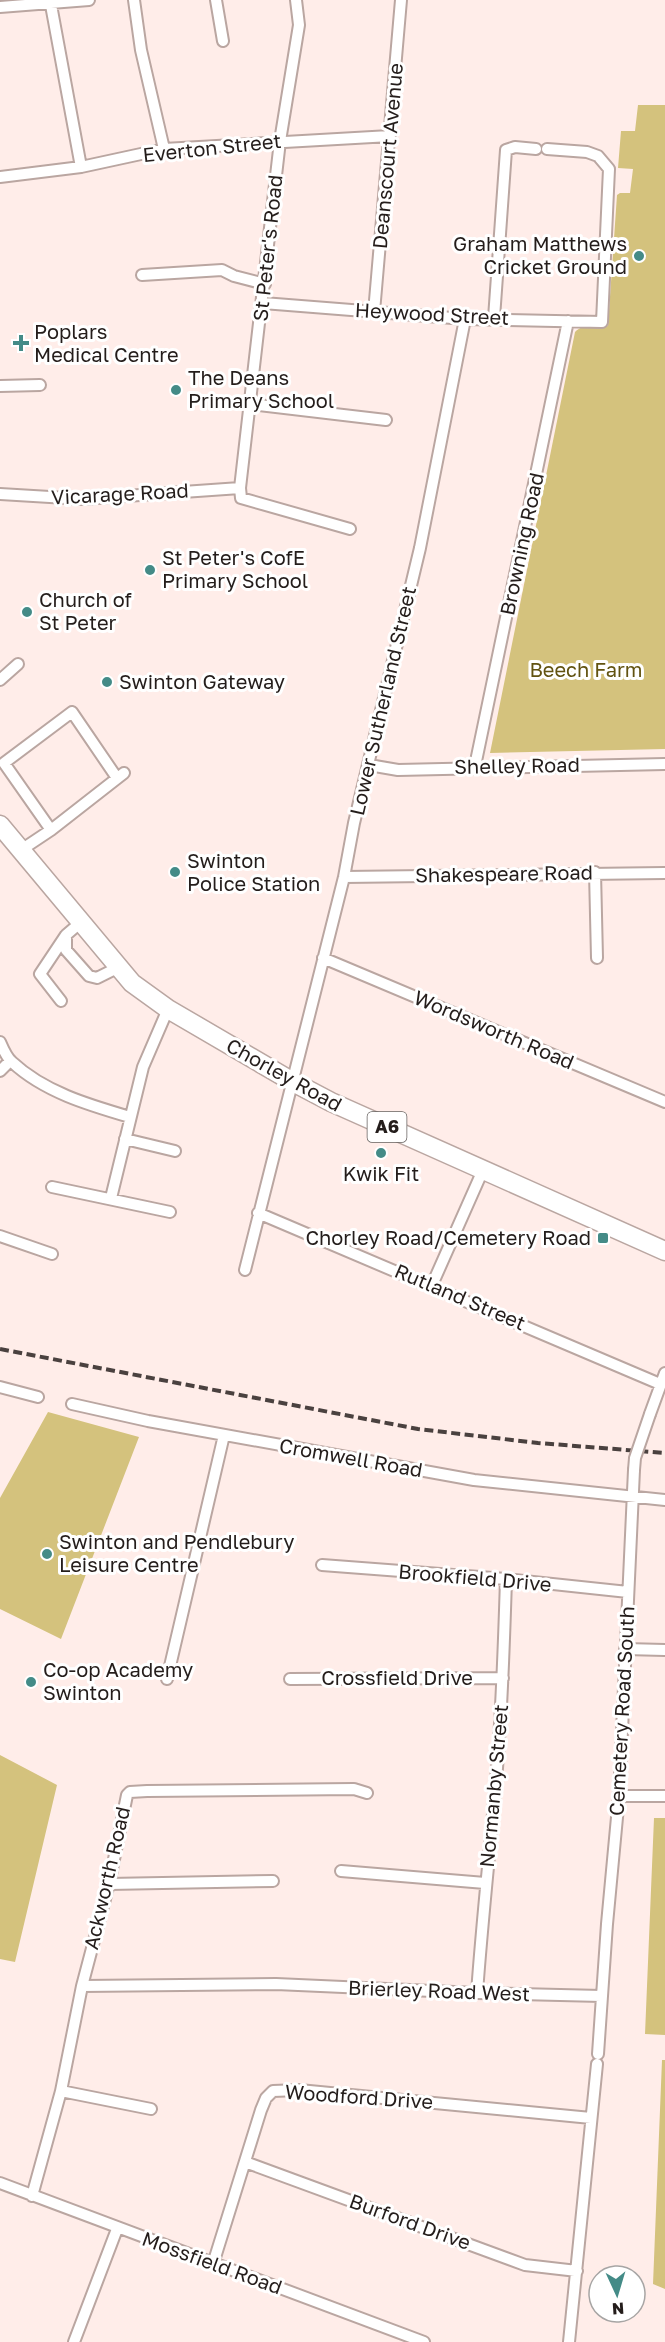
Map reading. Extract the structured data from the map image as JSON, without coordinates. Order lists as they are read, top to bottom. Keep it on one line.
{"streets":{"main road":["Chorley Road","A6"],"street":["Everton Street","Deanscourt Avenue","St Peter's Road","Heywood Street","Vicarage Road","Browning Road","Lower Sutherland Street","Shelley Road","Shakespeare Road","Wordsworth Road","Rutland Street","Cromwell Road","Brookfield Drive","Crossfield Drive","Cemetery Road South","Normanby Street","Ackworth Road","Brierley Road West","Woodford Drive","Burford Drive","Mossfield Road"]},"crossings":[["Everton Street","Deanscourt Avenue"],["Everton Street","St Peter's Road"],["Deanscourt Avenue","Heywood Street"],["St Peter's Road","Heywood Street"],["St Peter's Road","Vicarage Road"],["Heywood Street","Browning Road"],["Heywood Street","Lower Sutherland Street"],["Browning Road","Shelley Road"],["Lower Sutherland Street","Shelley Road"],["Lower Sutherland Street","Shakespeare Road"],["Lower Sutherland Street","Wordsworth Road"],["Lower Sutherland Street","Chorley Road"],["Lower Sutherland Street","Rutland Street"],["Rutland Street","Cemetery Road South"],["Cromwell Road","Cemetery Road South"],["Brookfield Drive","Cemetery Road South"],["Brookfield Drive","Normanby Street"],["Crossfield Drive","Normanby Street"],["Cemetery Road South","Brierley Road West"],["Cemetery Road South","Woodford Drive"],["Cemetery Road South","Burford Drive"],["Normanby Street","Brierley Road West"],["Ackworth Road","Brierley Road West"],["Ackworth Road","Mossfield Road"],["Woodford Drive","Burford Drive"],["Woodford Drive","Mossfield Road"]],"parks":["Beech Farm"],"places":{"other":["Graham Matthews Cricket Ground","The Deans Primary School","St Peter's CofE Primary School","Church of St Peter","Swinton Gateway","Swinton Police Station","Kwik Fit","Swinton and Pendlebury Leisure Centre","Co-op Academy Swinton"],"health":["Poplars Medical Centre"],"transit":["Chorley Road/Cemetery Road"]},"north":"bottom"}
